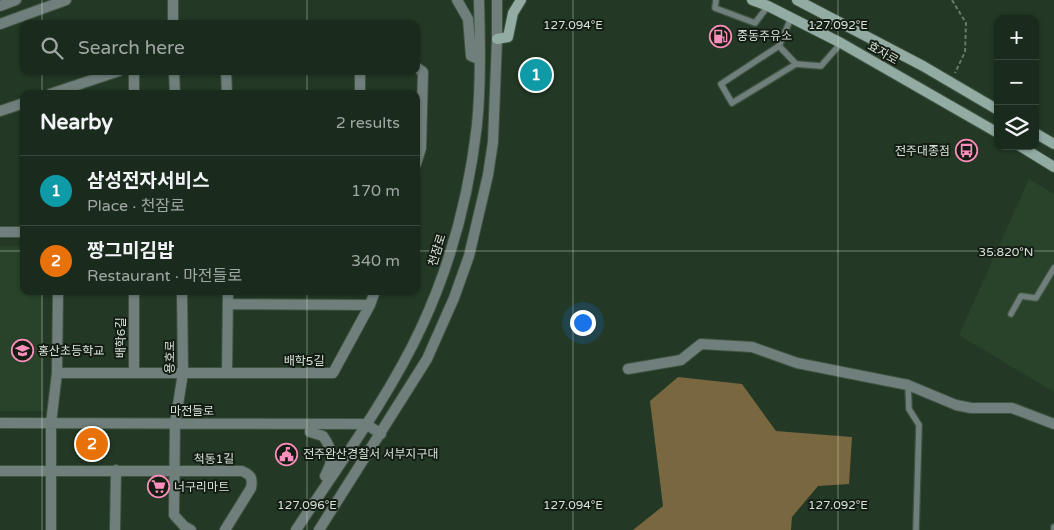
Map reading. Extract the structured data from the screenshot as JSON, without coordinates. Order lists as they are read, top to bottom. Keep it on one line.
{"streets":{"main road":["효자로"],"street":["천잠로","배학6길","용호로","배학5길","마전들로","척동1길"]},"crossings":[["천잠로","마전들로"],["배학6길","용호로"],["배학6길","배학5길"],["용호로","배학5길"],["용호로","마전들로"],["용호로","척동1길"]],"places":{"fuel station":["중동주유소"],"bus stop":["전주대종점"],"school or university":["홍산초등학교"],"public building":["전주완산경찰서 서부지구대"],"supermarket":["너구리마트"]},"page":{"map_buttons":["+","−"],"search":"Search here","pins":["1","2"],"heading":["Nearby","2 results"],"list":[{"mark":"1","name":"삼성전자서비스","note":"Place · 천잠로","value":"170 m"},{"mark":"2","name":"짱그미김밥","note":"Restaurant · 마전들로","value":"340 m"}]},"coordinates":["127.094°E","127.092°E","35.820°N","127.096°E"]}
